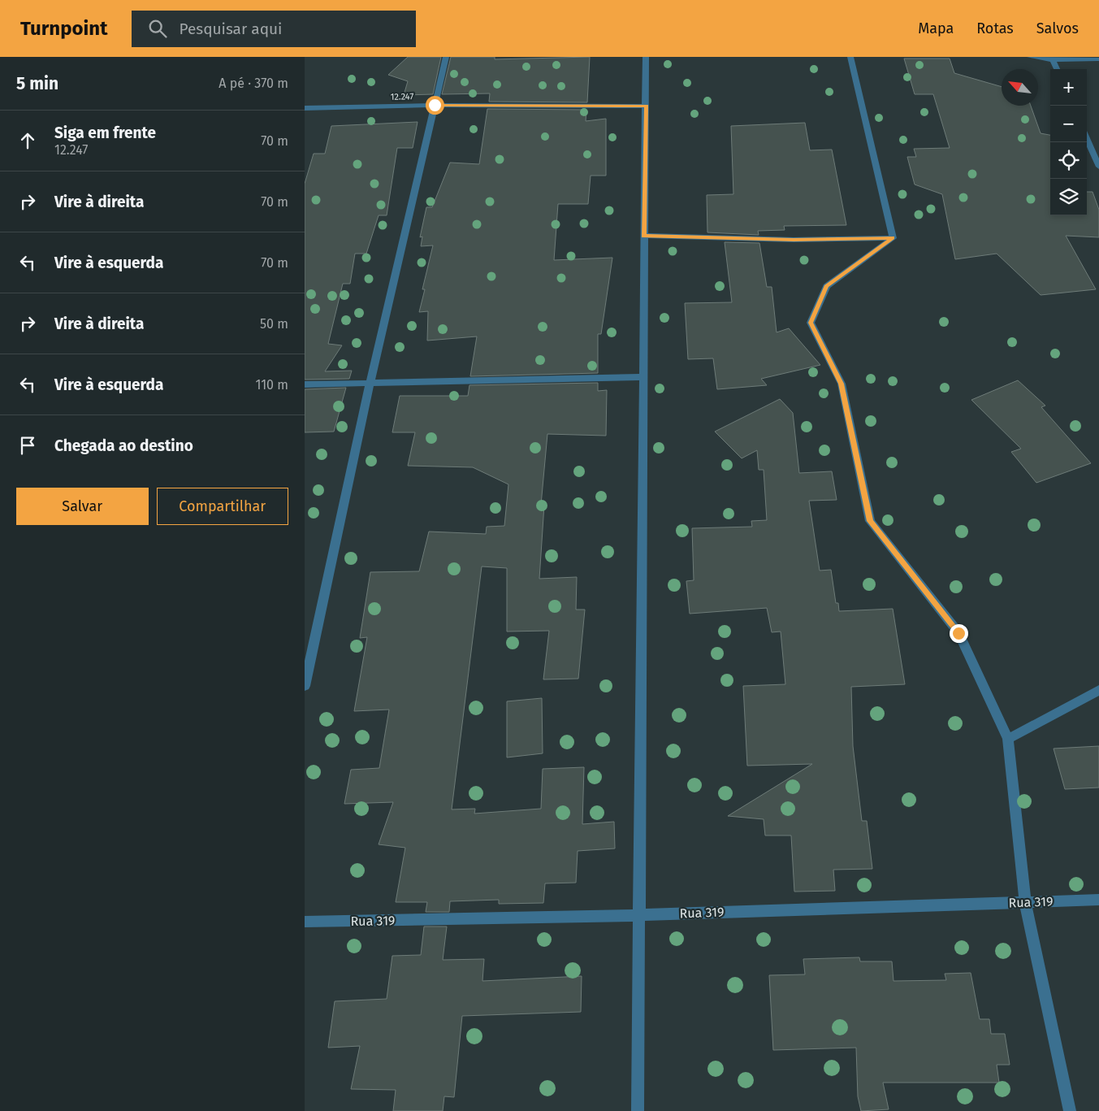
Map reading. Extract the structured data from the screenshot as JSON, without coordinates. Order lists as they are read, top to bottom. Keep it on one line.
{"streets":{"street":["12.247","Rua 319"]},"north":"top left","page":{"header":"Turnpoint","search":"Pesquisar aqui","nav":["Mapa","Rotas","Salvos"],"heading":["5 min","A pé · 370 m"],"map_buttons":["+","−"],"list":[["Siga em frente","12.247","70 m"],["Vire à direita","70 m"],["Vire à esquerda","70 m"],["Vire à direita","50 m"],["Vire à esquerda","110 m"],"Chegada ao destino"],"buttons":["Salvar","Compartilhar"]}}
